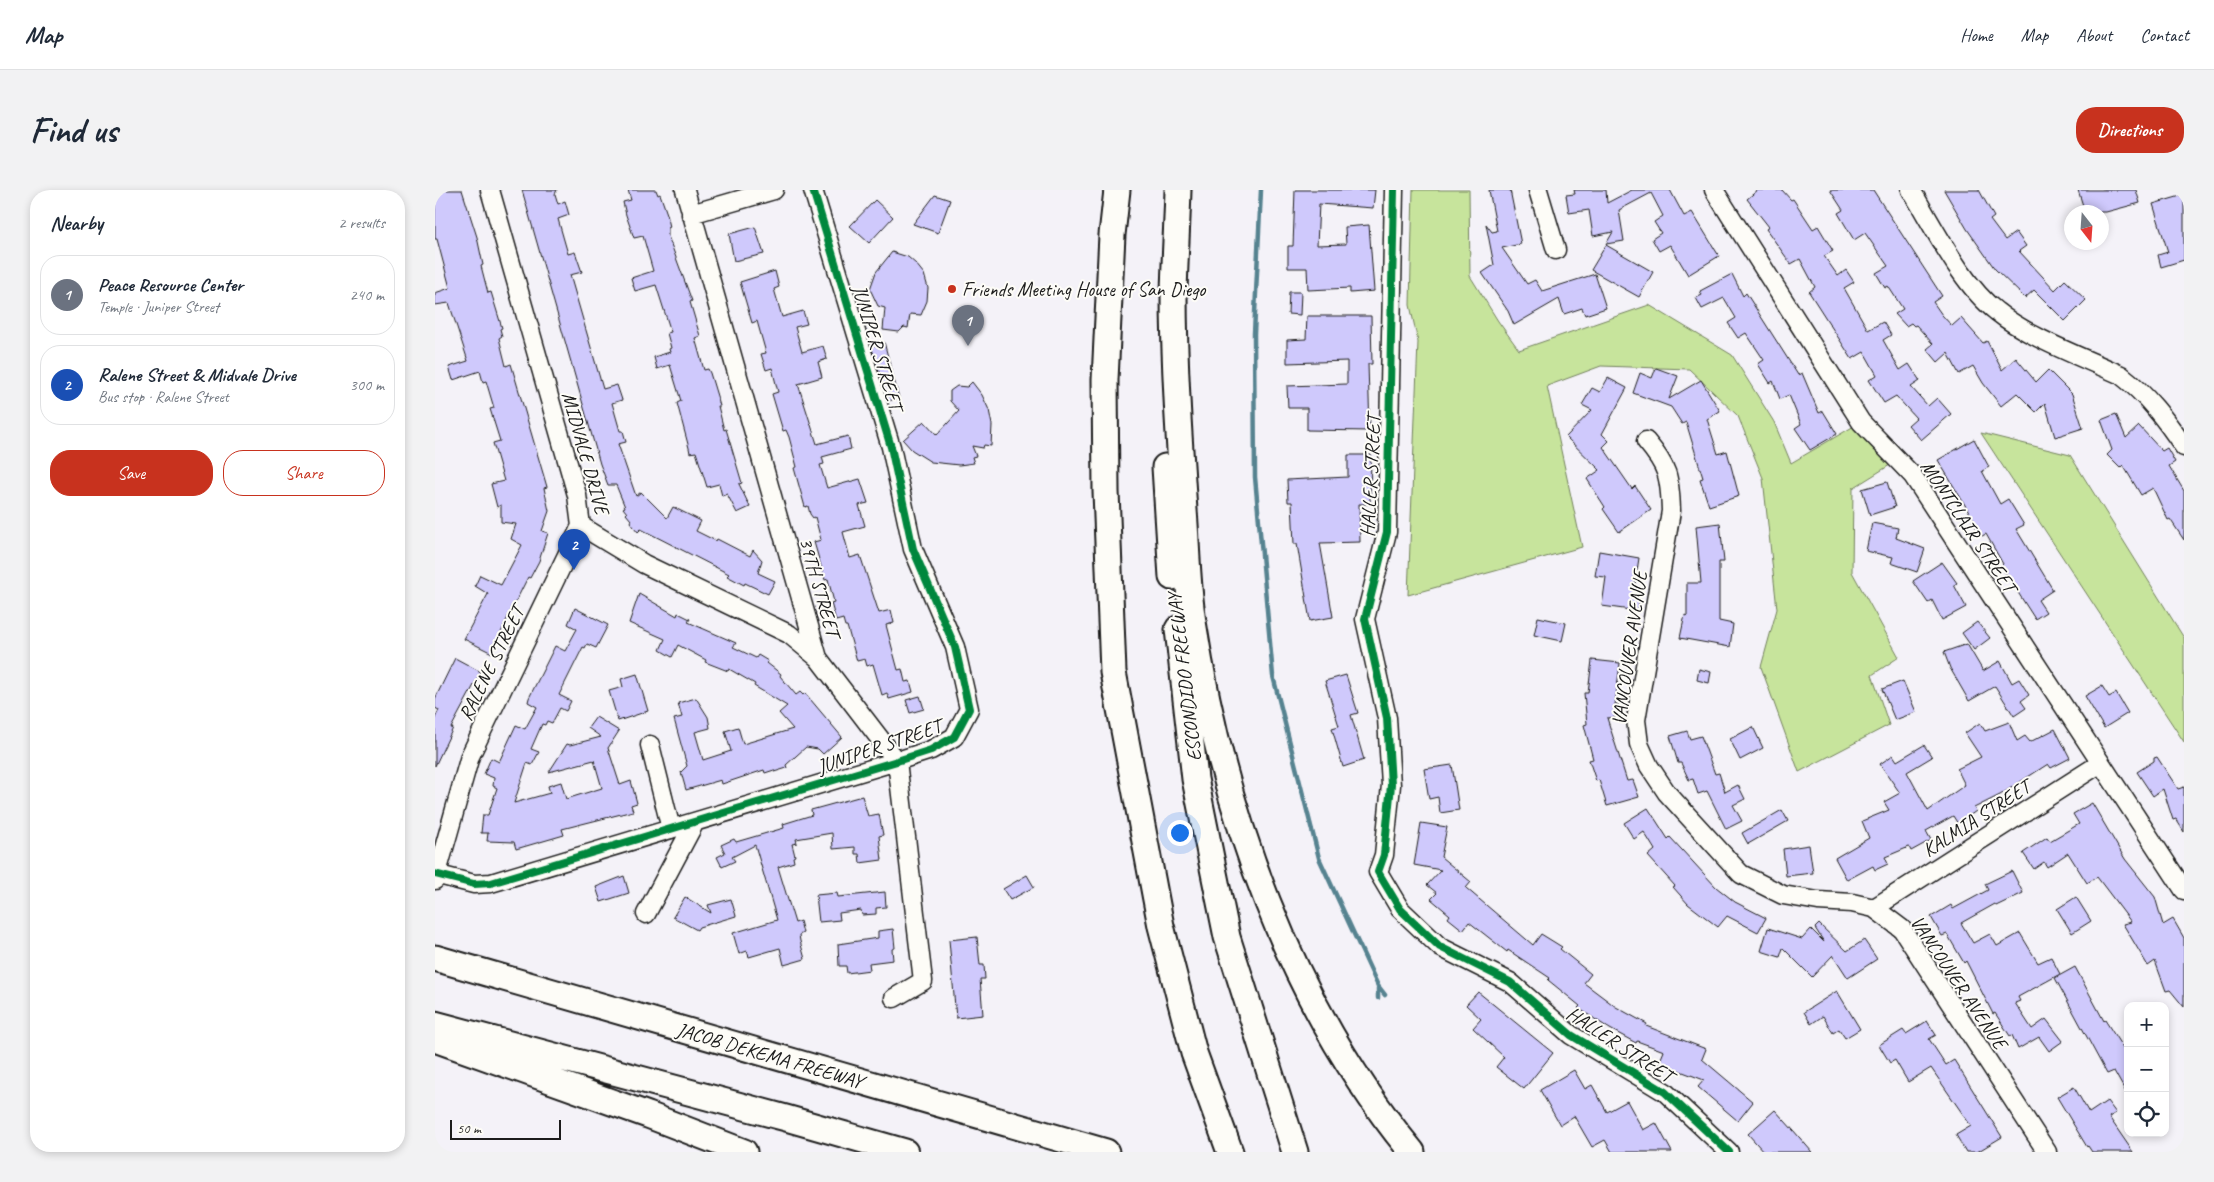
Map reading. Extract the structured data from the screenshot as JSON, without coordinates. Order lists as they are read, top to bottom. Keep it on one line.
{"streets":{"highway":["ESCONDIDO FREEWAY","JACOB DEKEMA FREEWAY"],"street":["JUNIPER STREET","MIDVALE DRIVE","HALLER STREET","MONTCLAIR STREET","39TH STREET","VANCOUVER AVENUE","RALENE STREET","KALMIA STREET"]},"crossings":[["JUNIPER STREET","39TH STREET"],["JUNIPER STREET","RALENE STREET"],["MIDVALE DRIVE","39TH STREET"],["MIDVALE DRIVE","RALENE STREET"],["MONTCLAIR STREET","KALMIA STREET"],["VANCOUVER AVENUE","KALMIA STREET"]],"places":["Friends Meeting House of San Diego"],"scale_bar":"50 m","north":"bottom","page":{"header":"Map","nav":["Home","Map","About","Contact"],"buttons":["Directions",["Save","Share"]],"title":"Find us","heading":["Nearby","2 results"],"list":[{"mark":"1","name":"Peace Resource Center","note":"Temple · Juniper Street","value":"240 m"},{"mark":"2","name":"Ralene Street & Midvale Drive","note":"Bus stop · Ralene Street","value":"300 m"}],"pins":["1","2"],"map_buttons":["+","−"],"scale":"50 m"}}
